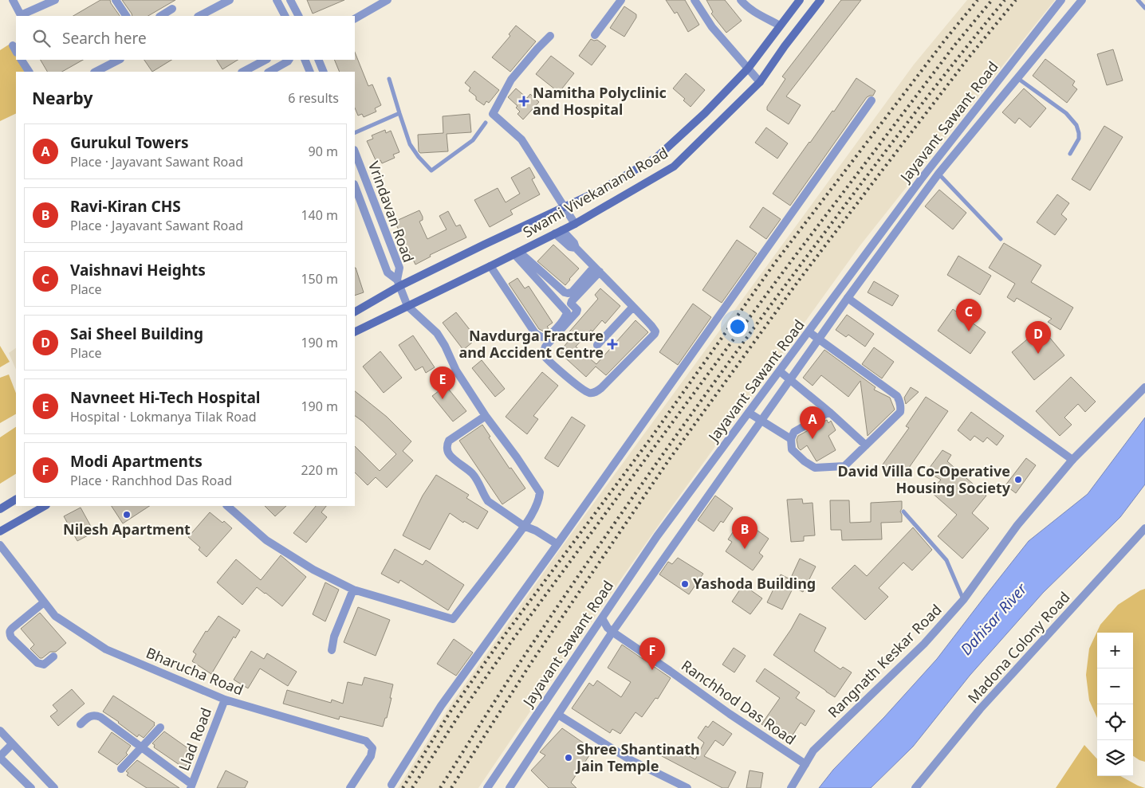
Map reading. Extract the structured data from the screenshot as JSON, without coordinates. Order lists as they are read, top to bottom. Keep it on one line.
{"streets":{"main road":["Swami Vivekanand Road"],"street":["Jayavant Sawant Road","Vrindavan Road","Madona Colony Road","Rangnath Keskar Road","Bharucha Road","Ranchhod Das Road","Llad Road"]},"crossings":[["Jayavant Sawant Road","Ranchhod Das Road"],["Swami Vivekanand Road","Vrindavan Road"],["Rangnath Keskar Road","Ranchhod Das Road"],["Bharucha Road","Llad Road"]],"water":["Dahisar River"],"places":{"health":["Namitha Polyclinic and Hospital","Navdurga Fracture and Accident Centre"],"other":["David Villa Co-Operative Housing Society","Nilesh Apartment","Yashoda Building","Shree Shantinath Jain Temple"]},"page":{"search":"Search here","heading":["Nearby","6 results"],"list":[{"mark":"A","name":"Gurukul Towers","note":"Place · Jayavant Sawant Road","value":"90 m"},{"mark":"B","name":"Ravi-Kiran CHS","note":"Place · Jayavant Sawant Road","value":"140 m"},{"mark":"C","name":"Vaishnavi Heights","note":"Place","value":"150 m"},{"mark":"D","name":"Sai Sheel Building","note":"Place","value":"190 m"},{"mark":"E","name":"Navneet Hi-Tech Hospital","note":"Hospital · Lokmanya Tilak Road","value":"190 m"},{"mark":"F","name":"Modi Apartments","note":"Place · Ranchhod Das Road","value":"220 m"}],"pins":["C","D","E","A","B","F"],"map_buttons":["+","−"]}}
